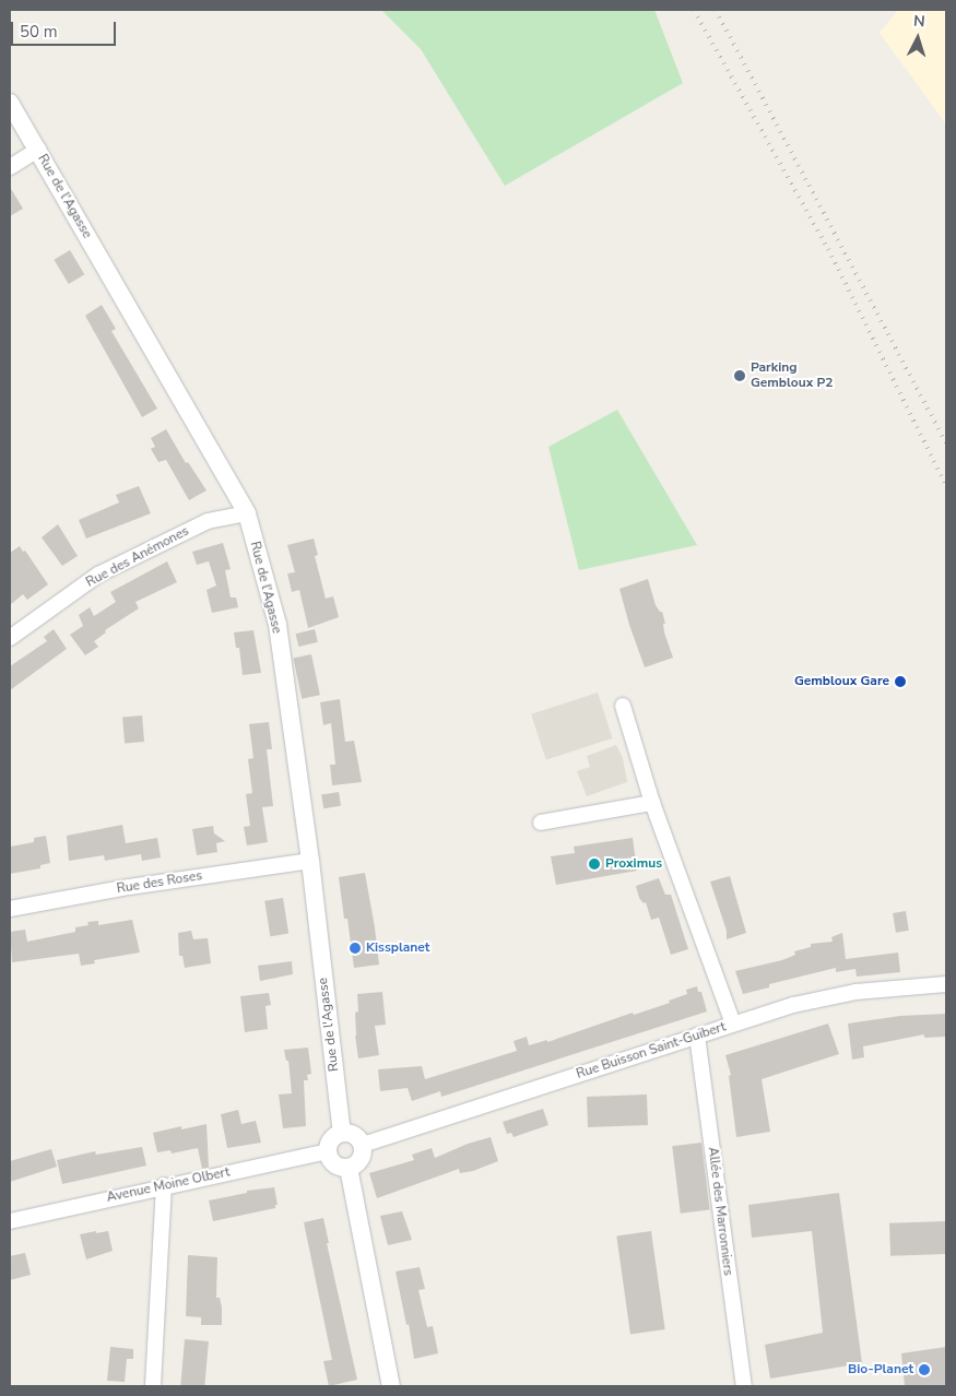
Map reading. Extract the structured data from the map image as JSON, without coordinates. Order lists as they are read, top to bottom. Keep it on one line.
{"streets":{"street":["Rue de l'Agasse","Rue des Anémones","Rue des Roses","Rue Buisson Saint-Guibert","Avenue Moine Olbert","Allée des Marronniers"]},"crossings":[["Rue de l'Agasse","Rue des Anémones"],["Rue de l'Agasse","Rue des Roses"],["Rue de l'Agasse","Rue Buisson Saint-Guibert"],["Rue de l'Agasse","Avenue Moine Olbert"],["Rue Buisson Saint-Guibert","Avenue Moine Olbert"],["Rue Buisson Saint-Guibert","Allée des Marronniers"]],"places":["Parking Gembloux P2","Gembloux Gare","Proximus","Kissplanet","Bio-Planet"],"scale_bar":"50 m","north":"top"}
